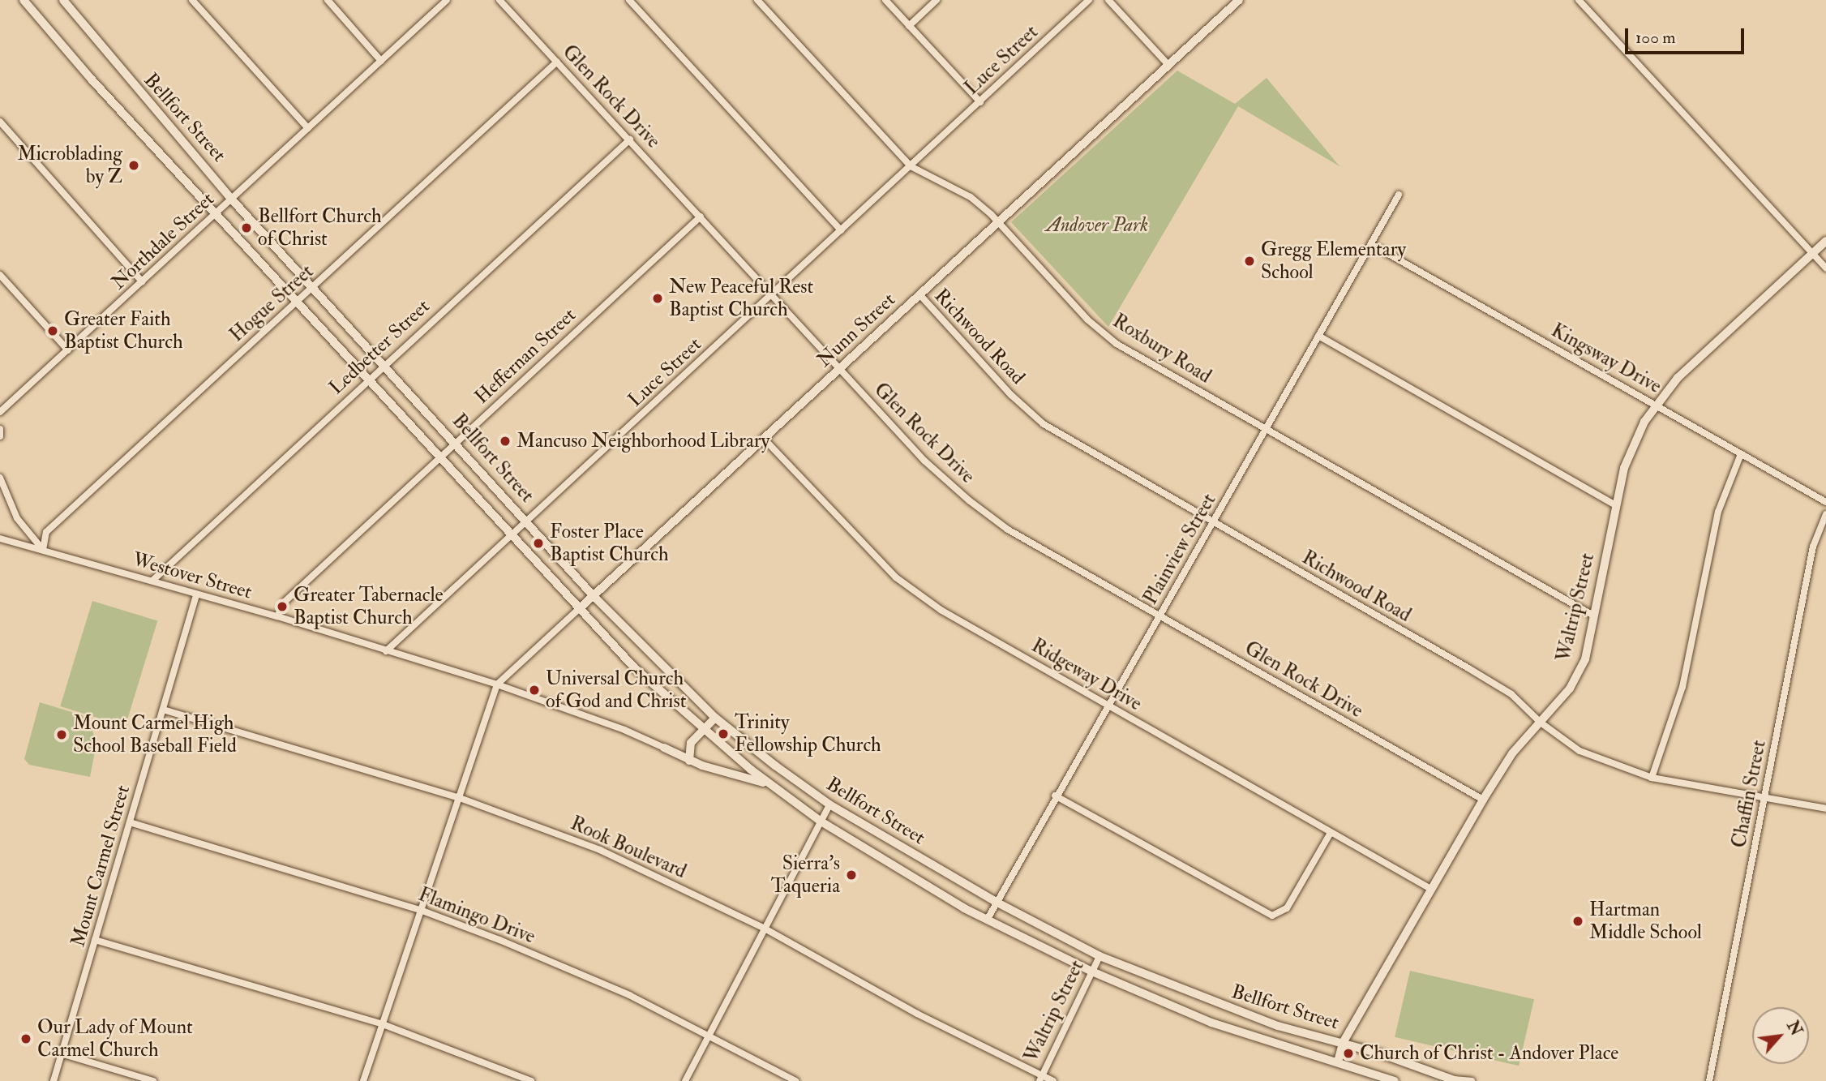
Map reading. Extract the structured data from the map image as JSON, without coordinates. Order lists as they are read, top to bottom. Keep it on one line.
{"streets":{"main road":["Bellfort Street","Nunn Street","Waltrip Street"],"street":["Luce Street","Glen Rock Drive","Northdale Street","Hogue Street","Richwood Road","Ledbetter Street","Roxbury Road","Heffernan Street","Kingsway Drive","Plainview Street","Westover Street","Ridgeway Drive","Chaffin Street","Rook Boulevard","Mount Carmel Street","Flamingo Drive"]},"crossings":[["Luce Street","Glen Rock Drive"],["Luce Street","Bellfort Street"],["Luce Street","Roxbury Road"],["Luce Street","Westover Street"],["Glen Rock Drive","Hogue Street"],["Glen Rock Drive","Nunn Street"],["Glen Rock Drive","Ledbetter Street"],["Glen Rock Drive","Heffernan Street"],["Glen Rock Drive","Plainview Street"],["Glen Rock Drive","Waltrip Street"],["Bellfort Street","Northdale Street"],["Bellfort Street","Hogue Street"],["Bellfort Street","Nunn Street"],["Bellfort Street","Ledbetter Street"],["Bellfort Street","Heffernan Street"],["Bellfort Street","Plainview Street"],["Bellfort Street","Waltrip Street"],["Hogue Street","Westover Street"],["Nunn Street","Richwood Road"],["Nunn Street","Roxbury Road"],["Nunn Street","Westover Street"],["Nunn Street","Ridgeway Drive"],["Richwood Road","Plainview Street"],["Richwood Road","Waltrip Street"],["Richwood Road","Chaffin Street"],["Ledbetter Street","Westover Street"],["Roxbury Road","Plainview Street"],["Roxbury Road","Waltrip Street"],["Heffernan Street","Westover Street"],["Kingsway Drive","Plainview Street"],["Kingsway Drive","Waltrip Street"],["Plainview Street","Ridgeway Drive"],["Westover Street","Mount Carmel Street"],["Waltrip Street","Ridgeway Drive"],["Waltrip Street","Rook Boulevard"],["Rook Boulevard","Mount Carmel Street"],["Mount Carmel Street","Flamingo Drive"]],"parks":["Andover Park"],"places":["Microblading by Z","Bellfort Church of Christ","Gregg Elementary School","New Peaceful Rest Baptist Church","Greater Faith Baptist Church","Mancuso Neighborhood Library","Foster Place Baptist Church","Greater Tabernacle Baptist Church","Universal Church of God and Christ","Trinity Fellowship Church","Mount Carmel High School Baseball Field","Sierra's Taqueria","Hartman Middle School","Our Lady of Mount Carmel Church","Church of Christ - Andover Place"],"scale_bar":"100 m","north":"top right"}
